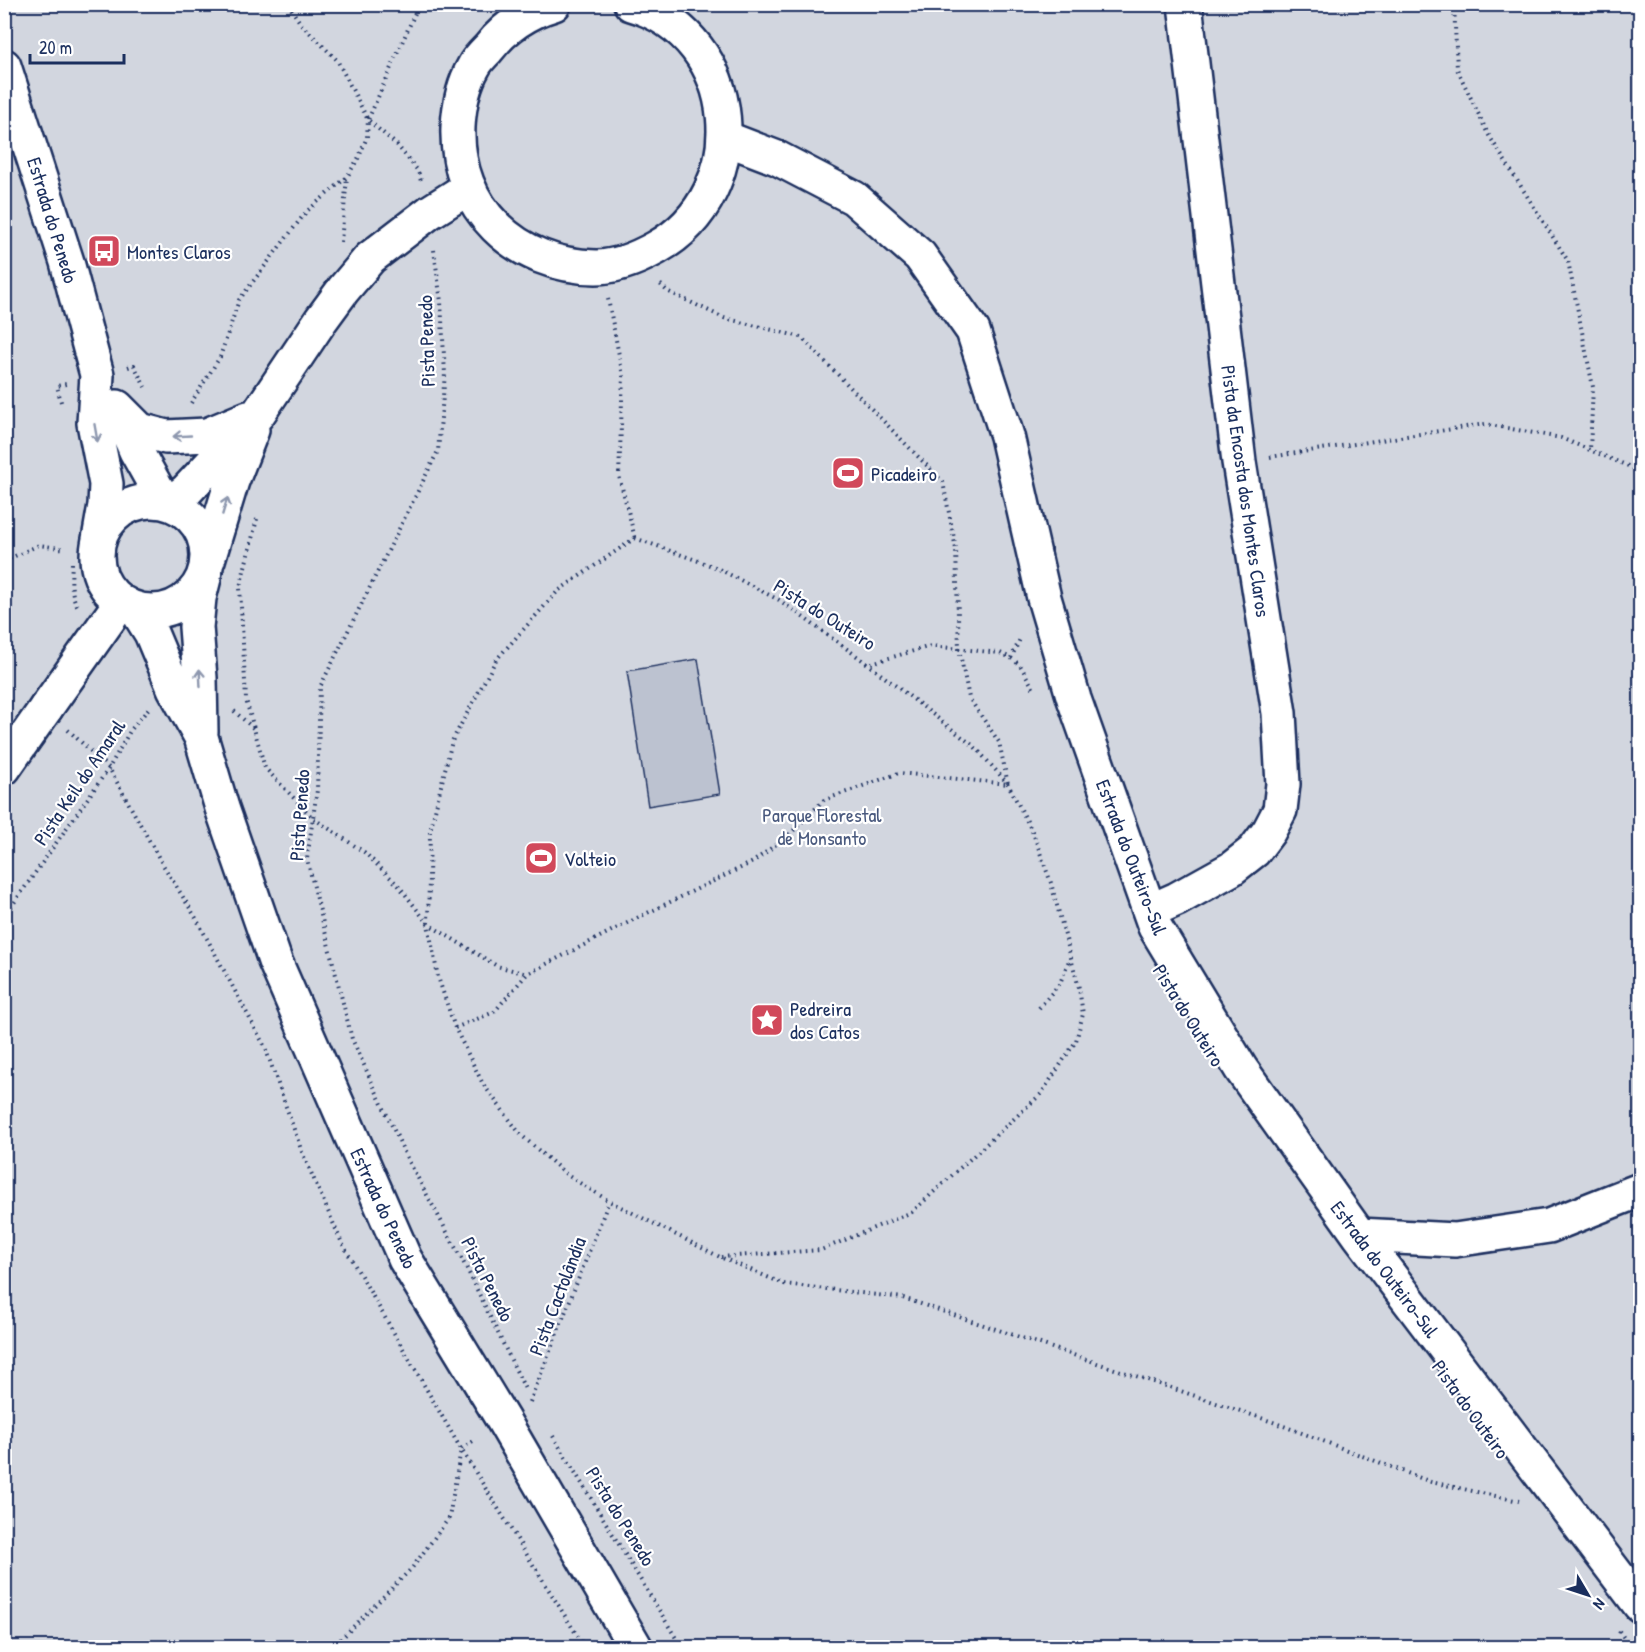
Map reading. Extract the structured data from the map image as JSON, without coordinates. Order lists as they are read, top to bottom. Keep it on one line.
{"streets":{"street":["Estrada do Penedo","Pista da Encosta dos Montes Claros","Estrada do Outeiro-Sul"],"path":["Pista Penedo","Pista do Outeiro","Pista Keil do Amaral","Pista Cactolândia","Pista do Penedo"]},"crossings":[["Pista Penedo","Pista Cactolândia"],["Pista da Encosta dos Montes Claros","Estrada do Outeiro-Sul"]],"parks":["Parque Florestal de Monsanto"],"places":{"bus stop":["Montes Claros"],"sports":["Picadeiro","Volteio"],"place":["Pedreira dos Catos"]},"scale_bar":"20 m","north":"bottom right"}
